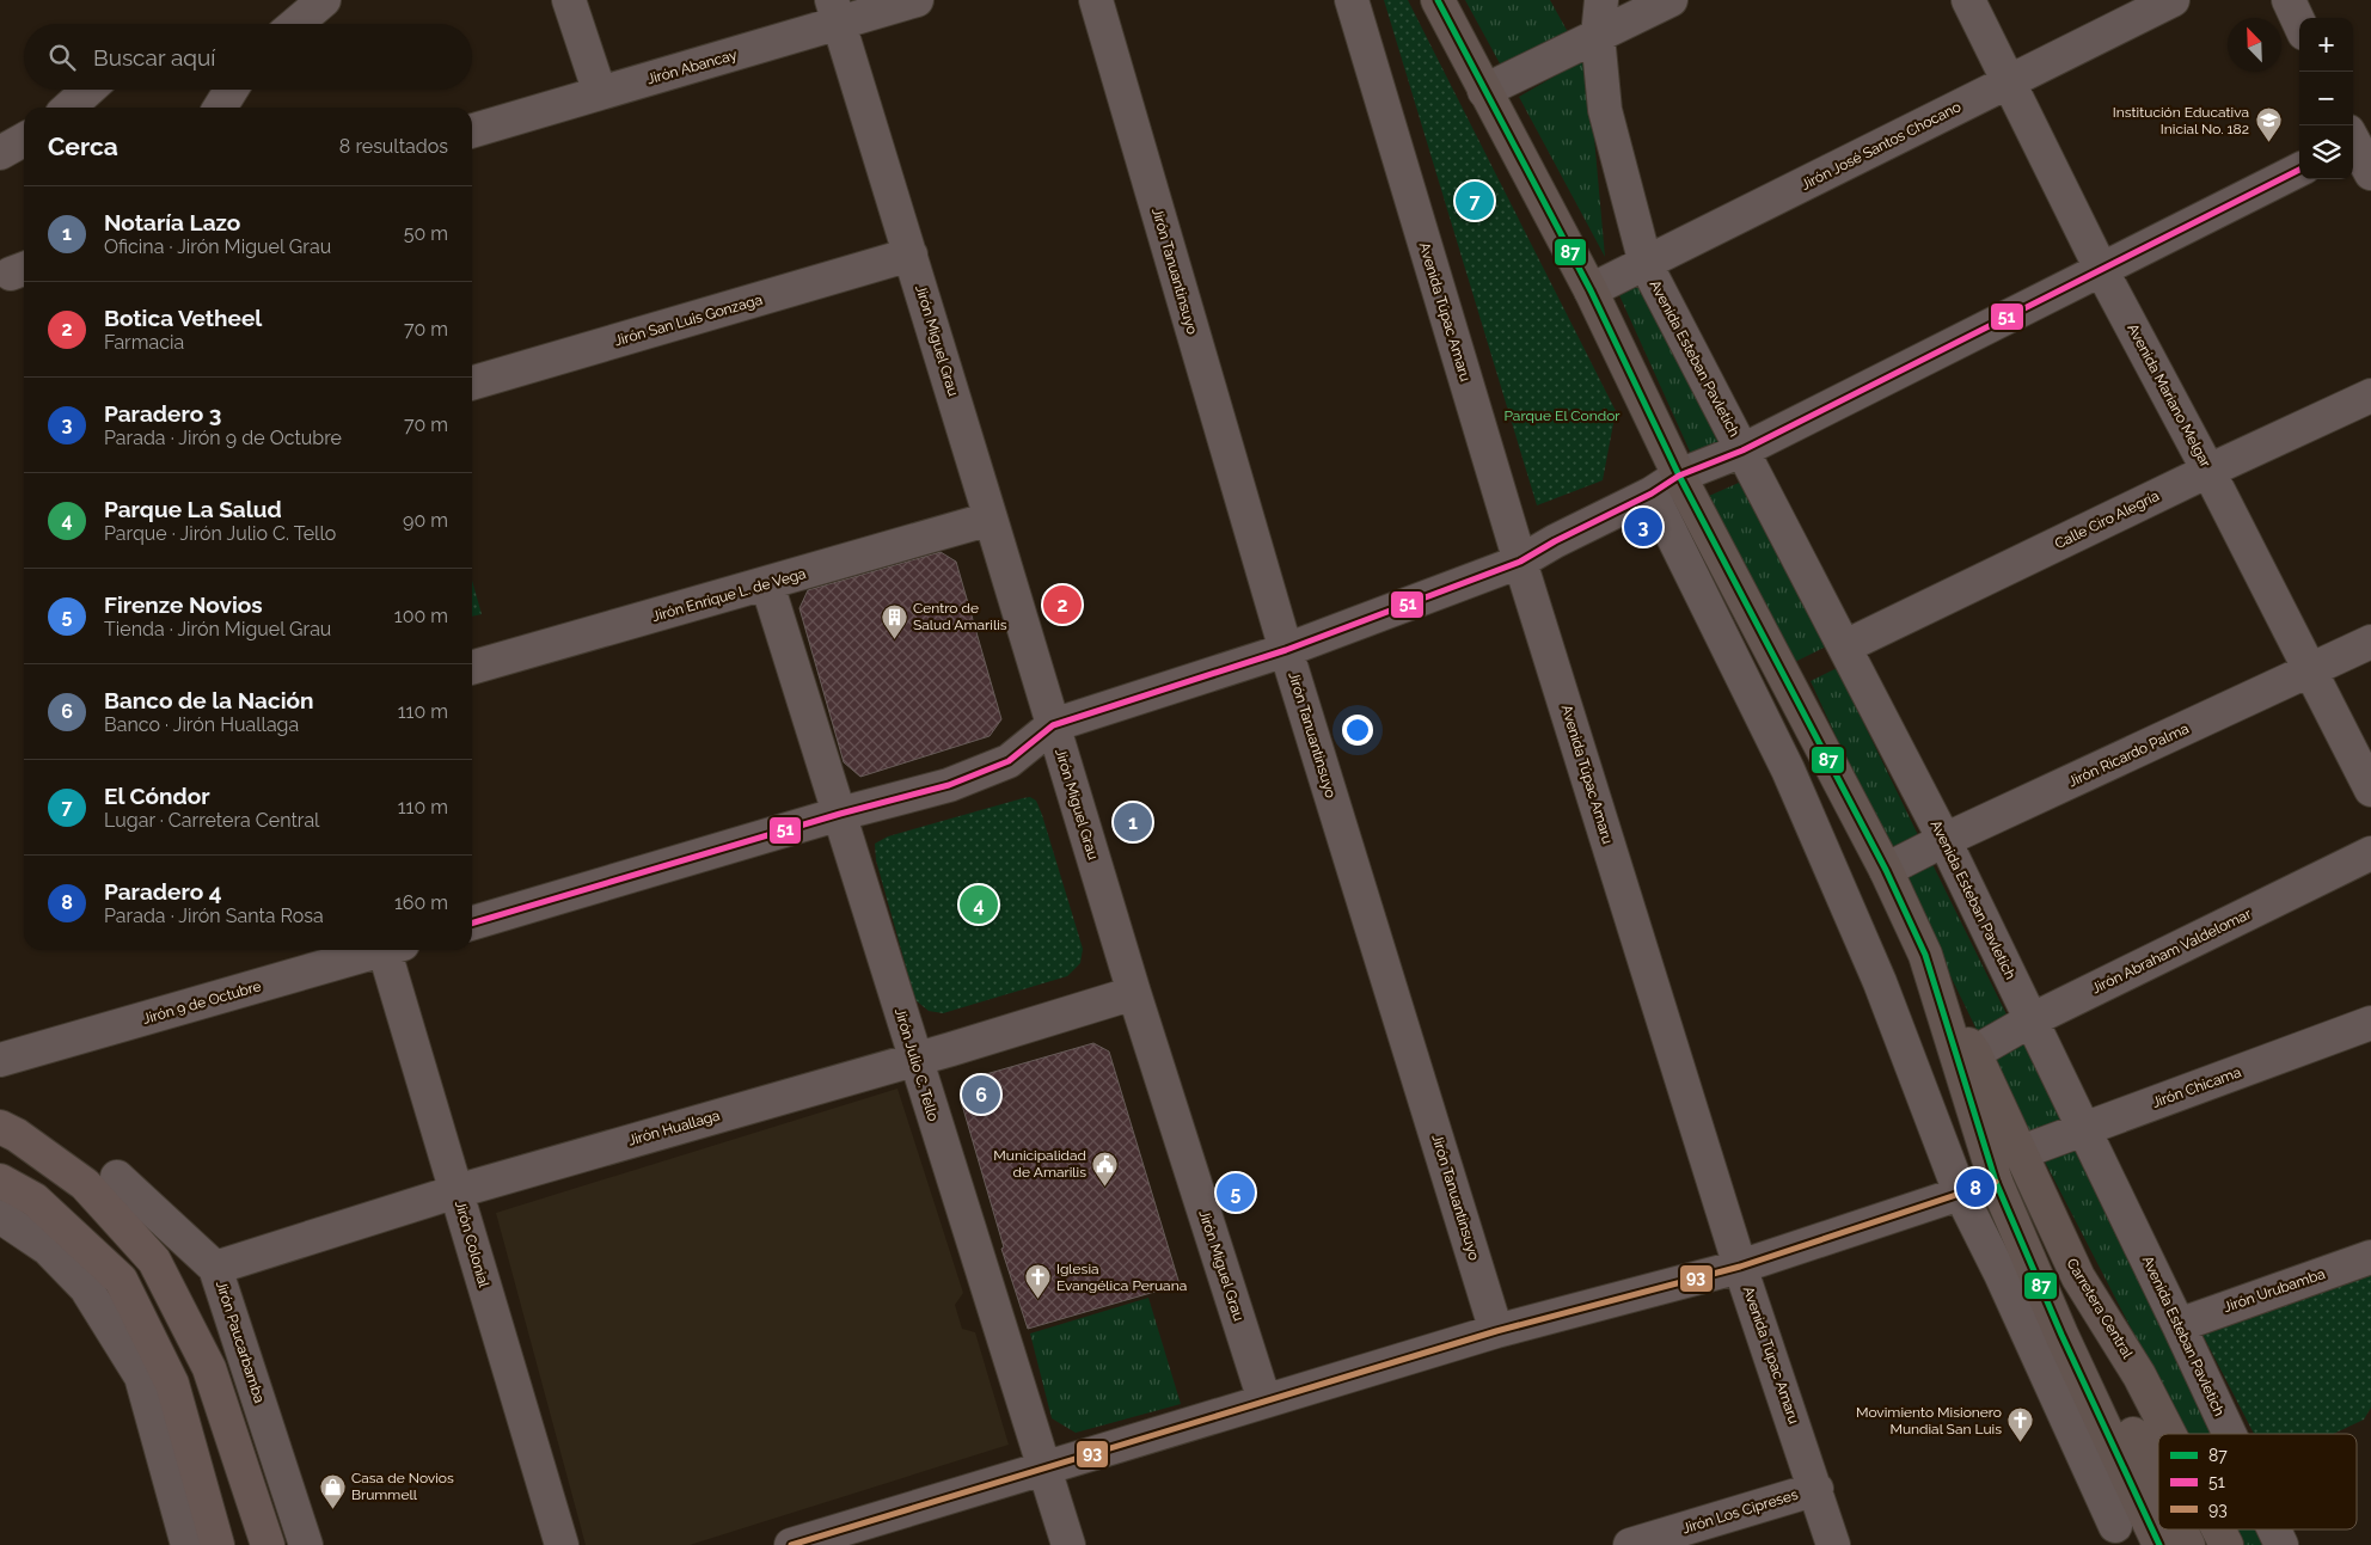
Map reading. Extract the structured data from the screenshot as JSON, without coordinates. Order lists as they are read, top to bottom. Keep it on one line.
{"streets":{"highway":["Carretera Central"],"street":["Jirón Abancay","Jirón José Santos Chocano","Jirón Tanuantinsuyo","Avenida Túpac Amaru","Jirón San Luis Gonzaga","Jirón Miguel Grau","Avenida Esteban Pavletich","Avenida Mariano Melgar","Calle Ciro Alegría","Jirón Enrique L. de Vega","Jirón Ricardo Palma","Jirón Abraham Valdelomar","Jirón 9 de Octubre","Jirón Julio C. Tello","Jirón Chicama","Jirón Huallaga","Jirón Colonial","Jirón Urubamba","Jirón Paucarbamba","Jirón Los Cipreses"]},"crossings":[["Jirón Abancay","Jirón Miguel Grau"],["Jirón José Santos Chocano","Avenida Esteban Pavletich"],["Jirón José Santos Chocano","Avenida Mariano Melgar"],["Jirón José Santos Chocano","Carretera Central"],["Avenida Túpac Amaru","Jirón Los Cipreses"],["Jirón San Luis Gonzaga","Jirón Miguel Grau"],["Jirón Miguel Grau","Jirón Enrique L. de Vega"],["Jirón Miguel Grau","Jirón Huallaga"],["Avenida Esteban Pavletich","Calle Ciro Alegría"],["Avenida Esteban Pavletich","Jirón Ricardo Palma"],["Avenida Esteban Pavletich","Jirón Abraham Valdelomar"],["Avenida Esteban Pavletich","Jirón Chicama"],["Avenida Esteban Pavletich","Jirón Urubamba"],["Avenida Mariano Melgar","Calle Ciro Alegría"],["Avenida Mariano Melgar","Jirón Ricardo Palma"],["Jirón Enrique L. de Vega","Jirón Julio C. Tello"],["Jirón Ricardo Palma","Carretera Central"],["Jirón Abraham Valdelomar","Carretera Central"],["Jirón Julio C. Tello","Jirón Huallaga"],["Jirón Chicama","Carretera Central"],["Jirón Huallaga","Jirón Colonial"],["Jirón Huallaga","Jirón Paucarbamba"]],"parks":["Parque El Condor"],"places":{"school or university":["Institución Educativa Inicial No. 182"],"building":["Centro de Salud Amarilis"],"public building":["Municipalidad de Amarilis"],"church":["Iglesia Evangélica Peruana","Movimiento Misionero Mundial San Luis"],"shop":["Casa de Novios Brummell"]},"lines":["transit line 87","transit line 51","transit line 93"],"legend":["87","51","93"],"north":"top left","page":{"map_buttons":["+","−"],"search":"Buscar aquí","heading":["Cerca","8 resultados"],"pins":["7","3","2","1","4","6","8","5"],"list":[{"mark":"1","name":"Notaría Lazo","note":"Oficina · Jirón Miguel Grau","value":"50 m"},{"mark":"2","name":"Botica Vetheel","note":"Farmacia","value":"70 m"},{"mark":"3","name":"Paradero 3","note":"Parada · Jirón 9 de Octubre","value":"70 m"},{"mark":"4","name":"Parque La Salud","note":"Parque · Jirón Julio C. Tello","value":"90 m"},{"mark":"5","name":"Firenze Novios","note":"Tienda · Jirón Miguel Grau","value":"100 m"},{"mark":"6","name":"Banco de la Nación","note":"Banco · Jirón Huallaga","value":"110 m"},{"mark":"7","name":"El Cóndor","note":"Lugar · Carretera Central","value":"110 m"},{"mark":"8","name":"Paradero 4","note":"Parada · Jirón Santa Rosa","value":"160 m"}]}}
